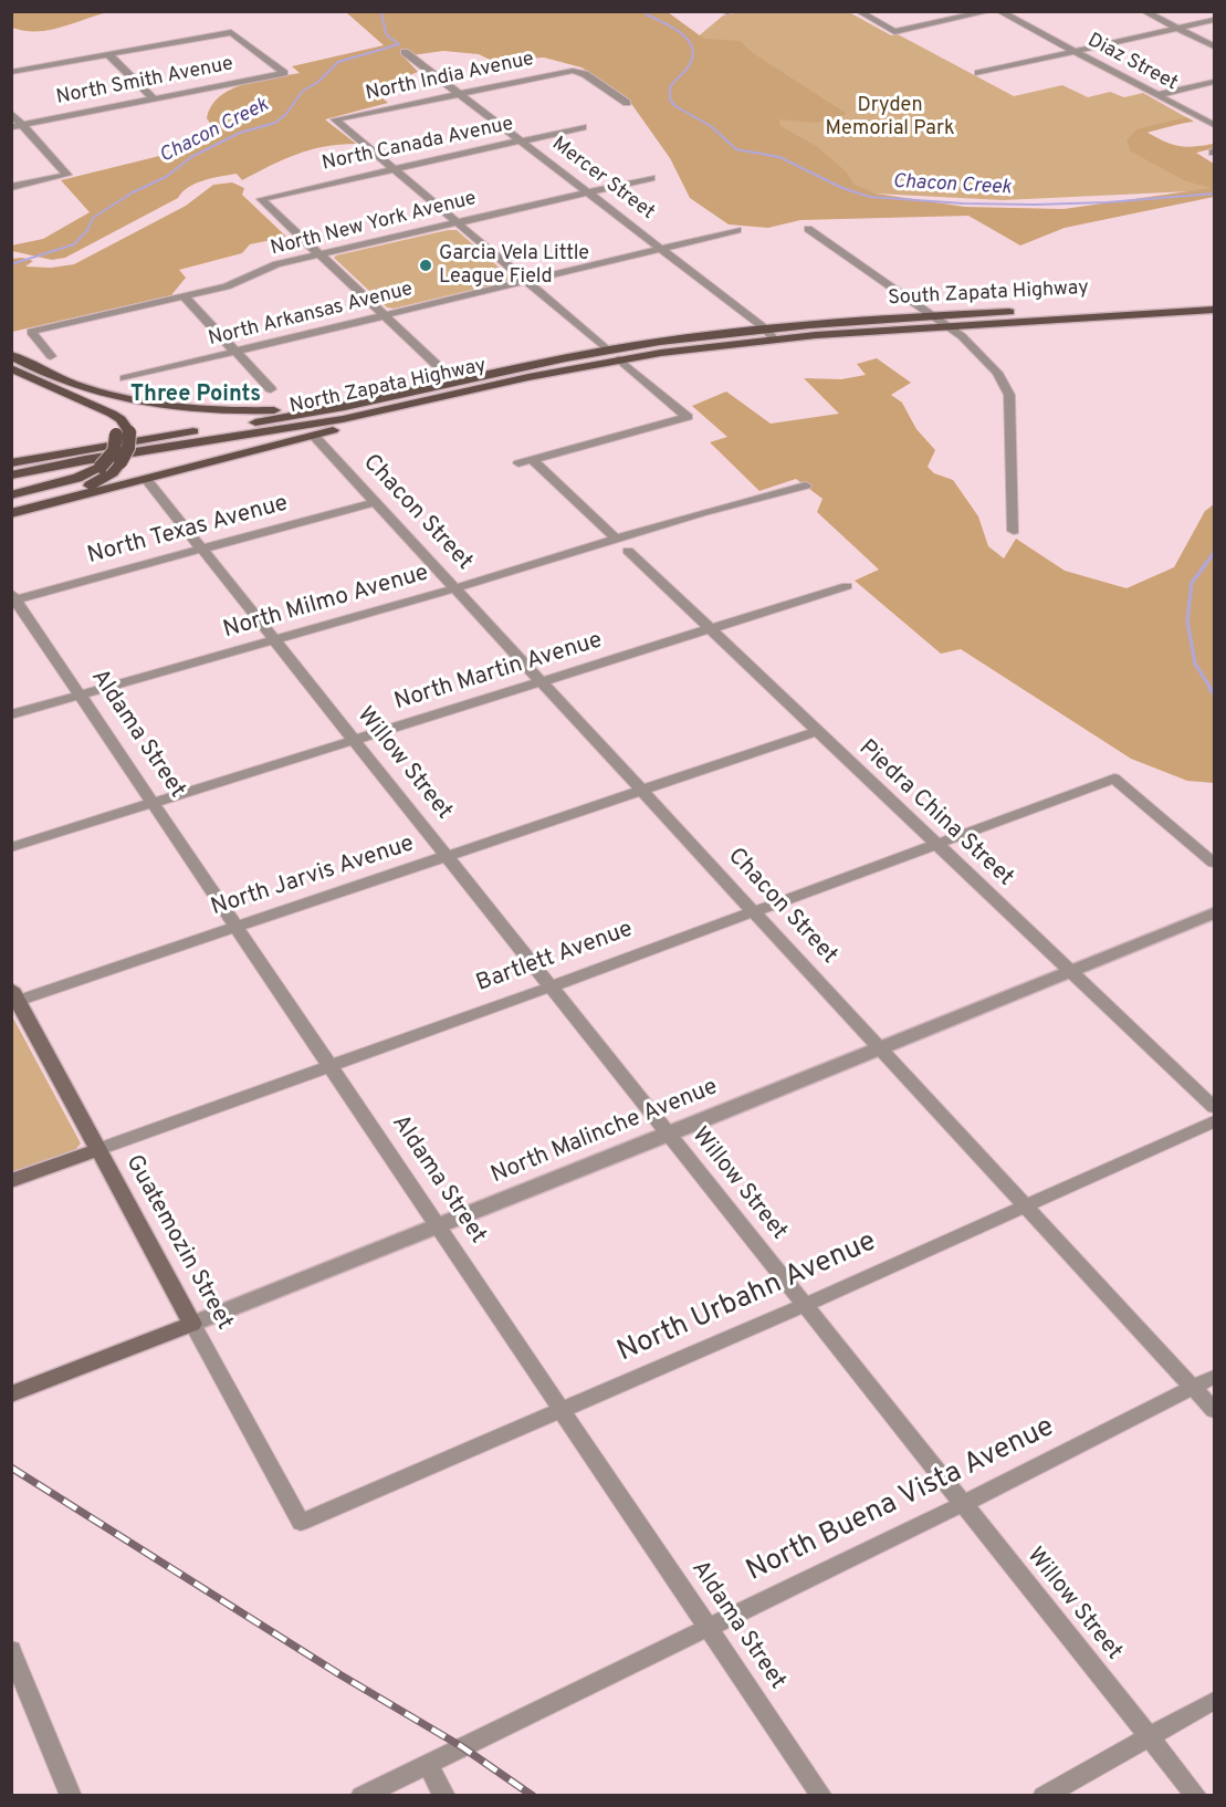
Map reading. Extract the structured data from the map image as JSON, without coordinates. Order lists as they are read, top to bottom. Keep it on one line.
{"streets":{"main road":["South Zapata Highway","North Zapata Highway","Bartlett Avenue","North Malinche Avenue","Guatemozin Street"],"street":["Diaz Street","North India Avenue","North Smith Avenue","North Canada Avenue","Mercer Street","North New York Avenue","North Arkansas Avenue","Chacon Street","North Texas Avenue","North Milmo Avenue","North Martin Avenue","Aldama Street","Willow Street","Piedra China Street","North Jarvis Avenue","North Urbahn Avenue","North Buena Vista Avenue"]},"crossings":[["North India Avenue","North Canada Avenue"],["North India Avenue","Mercer Street"],["North Canada Avenue","Mercer Street"],["North Canada Avenue","North New York Avenue"],["Mercer Street","North New York Avenue"],["Mercer Street","South Zapata Highway"],["Mercer Street","North Arkansas Avenue"],["Mercer Street","North Zapata Highway"],["South Zapata Highway","North Zapata Highway"],["Chacon Street","North Texas Avenue"],["Chacon Street","North Milmo Avenue"],["Chacon Street","North Martin Avenue"],["Chacon Street","North Jarvis Avenue"],["Chacon Street","Bartlett Avenue"],["Chacon Street","North Malinche Avenue"],["Chacon Street","North Urbahn Avenue"],["Chacon Street","North Buena Vista Avenue"],["North Texas Avenue","Aldama Street"],["North Texas Avenue","Willow Street"],["North Milmo Avenue","Aldama Street"],["North Milmo Avenue","Willow Street"],["North Martin Avenue","Aldama Street"],["North Martin Avenue","Willow Street"],["North Martin Avenue","Piedra China Street"],["Aldama Street","North Jarvis Avenue"],["Aldama Street","Bartlett Avenue"],["Aldama Street","North Malinche Avenue"],["Aldama Street","North Urbahn Avenue"],["Aldama Street","North Buena Vista Avenue"],["Willow Street","North Jarvis Avenue"],["Willow Street","Bartlett Avenue"],["Willow Street","North Malinche Avenue"],["Willow Street","North Urbahn Avenue"],["Willow Street","North Buena Vista Avenue"],["Piedra China Street","North Jarvis Avenue"],["Piedra China Street","Bartlett Avenue"],["Piedra China Street","North Malinche Avenue"],["North Jarvis Avenue","Guatemozin Street"],["Bartlett Avenue","Guatemozin Street"],["North Malinche Avenue","Guatemozin Street"],["Guatemozin Street","North Urbahn Avenue"]],"districts":["Three Points"],"water":["Chacon Creek"],"parks":["Dryden Memorial Park"],"places":["Garcia Vela Little League Field"]}
